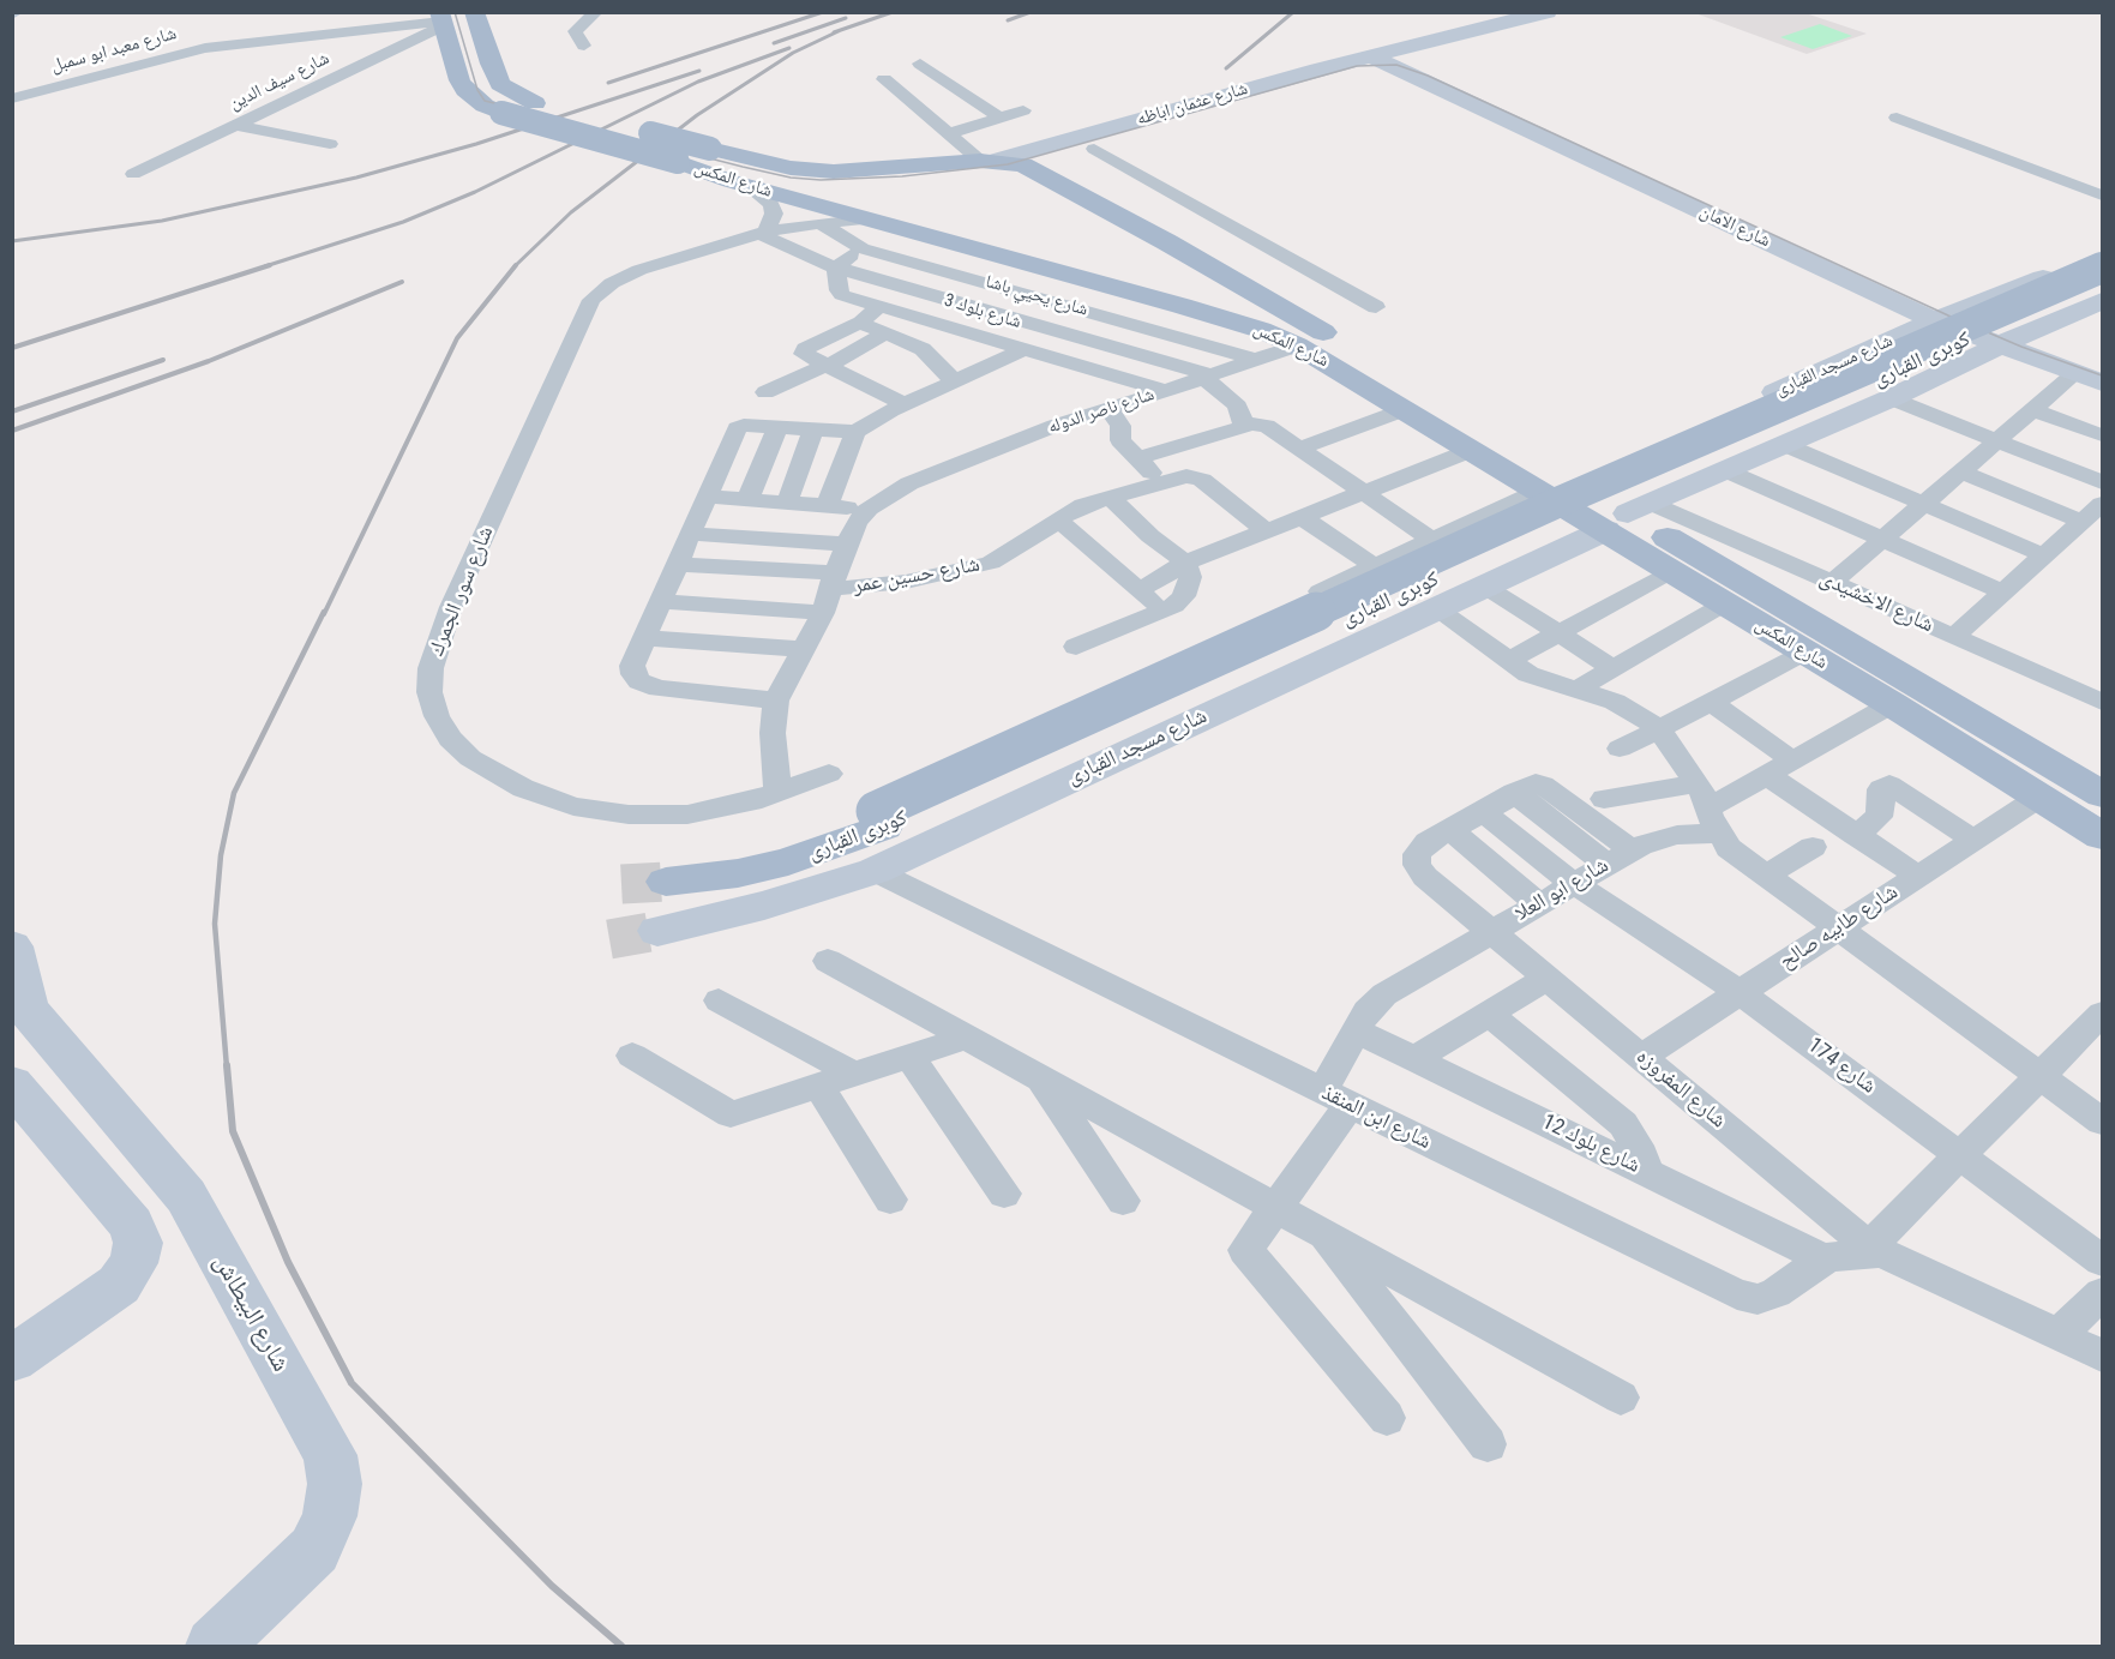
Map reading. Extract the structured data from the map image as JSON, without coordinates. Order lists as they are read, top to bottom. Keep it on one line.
{"streets":{"main road":["شارع المكس","كوبرى القبارى"],"street":["شارع معبد ابو سمبل","شارع سيف الدين","شارع عثمان اباظه","شارع الامان","شارع يحيي باشا","شارع بلوك 3","شارع مسجد القبارى","شارع ناصر الدوله","شارع حسين عمر","شارع سور الجمرك","شارع الاخشيدى","شارع ابو العلا","شارع طابيه صالح","شارع 174","شارع المفروزه","شارع ابن المنقذ","شارع بلوك 12","شارع البيطاش"]},"crossings":[["شارع معبد ابو سمبل","شارع سيف الدين"],["شارع معبد ابو سمبل","شارع المكس"],["شارع سيف الدين","شارع المكس"],["شارع عثمان اباظه","شارع المكس"],["شارع عثمان اباظه","شارع الامان"],["شارع المكس","شارع يحيي باشا"],["شارع المكس","شارع مسجد القبارى"],["شارع المكس","شارع ناصر الدوله"],["شارع المكس","شارع سور الجمرك"],["شارع المكس","شارع الاخشيدى"],["شارع المكس","شارع طابيه صالح"],["شارع الامان","شارع مسجد القبارى"],["شارع يحيي باشا","شارع ناصر الدوله"],["شارع يحيي باشا","شارع سور الجمرك"],["شارع بلوك 3","شارع ناصر الدوله"],["شارع بلوك 3","شارع سور الجمرك"],["شارع مسجد القبارى","شارع الاخشيدى"],["شارع مسجد القبارى","شارع ابن المنقذ"],["شارع ابو العلا","شارع 174"],["شارع ابو العلا","شارع المفروزه"],["شارع ابو العلا","شارع ابن المنقذ"],["شارع ابو العلا","شارع بلوك 12"],["شارع طابيه صالح","شارع 174"],["شارع طابيه صالح","شارع المفروزه"],["شارع 174","شارع المفروزه"],["شارع المفروزه","شارع ابن المنقذ"],["شارع ابن المنقذ","شارع بلوك 12"]]}
